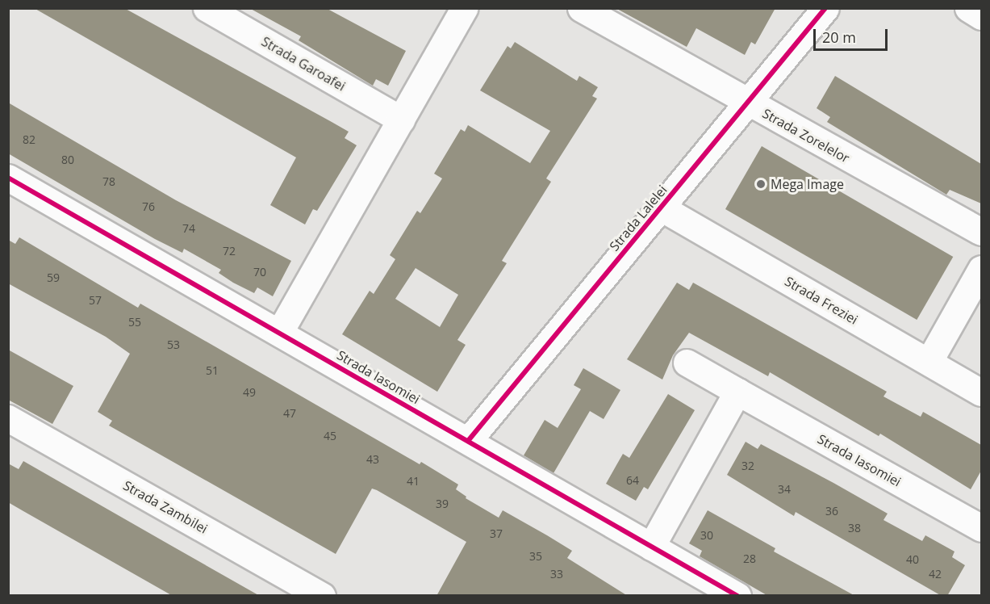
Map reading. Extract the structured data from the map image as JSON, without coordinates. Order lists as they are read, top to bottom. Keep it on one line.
{"streets":{"street":["Strada Garoafei","Strada Zorelelor","Strada Lalelei","Strada Freziei","Strada Iasomiei","Strada Zambilei"]},"crossings":[["Strada Zorelelor","Strada Lalelei"],["Strada Lalelei","Strada Freziei"],["Strada Lalelei","Strada Iasomiei"]],"places":["Mega Image"],"house_numbers":["82","80","78","76","74","72","70","59","57","55","53","51","49","47","45","43","32","64","41","34","39","36","38","37","30","35","28","40","33","42"],"scale_bar":"20 m"}
